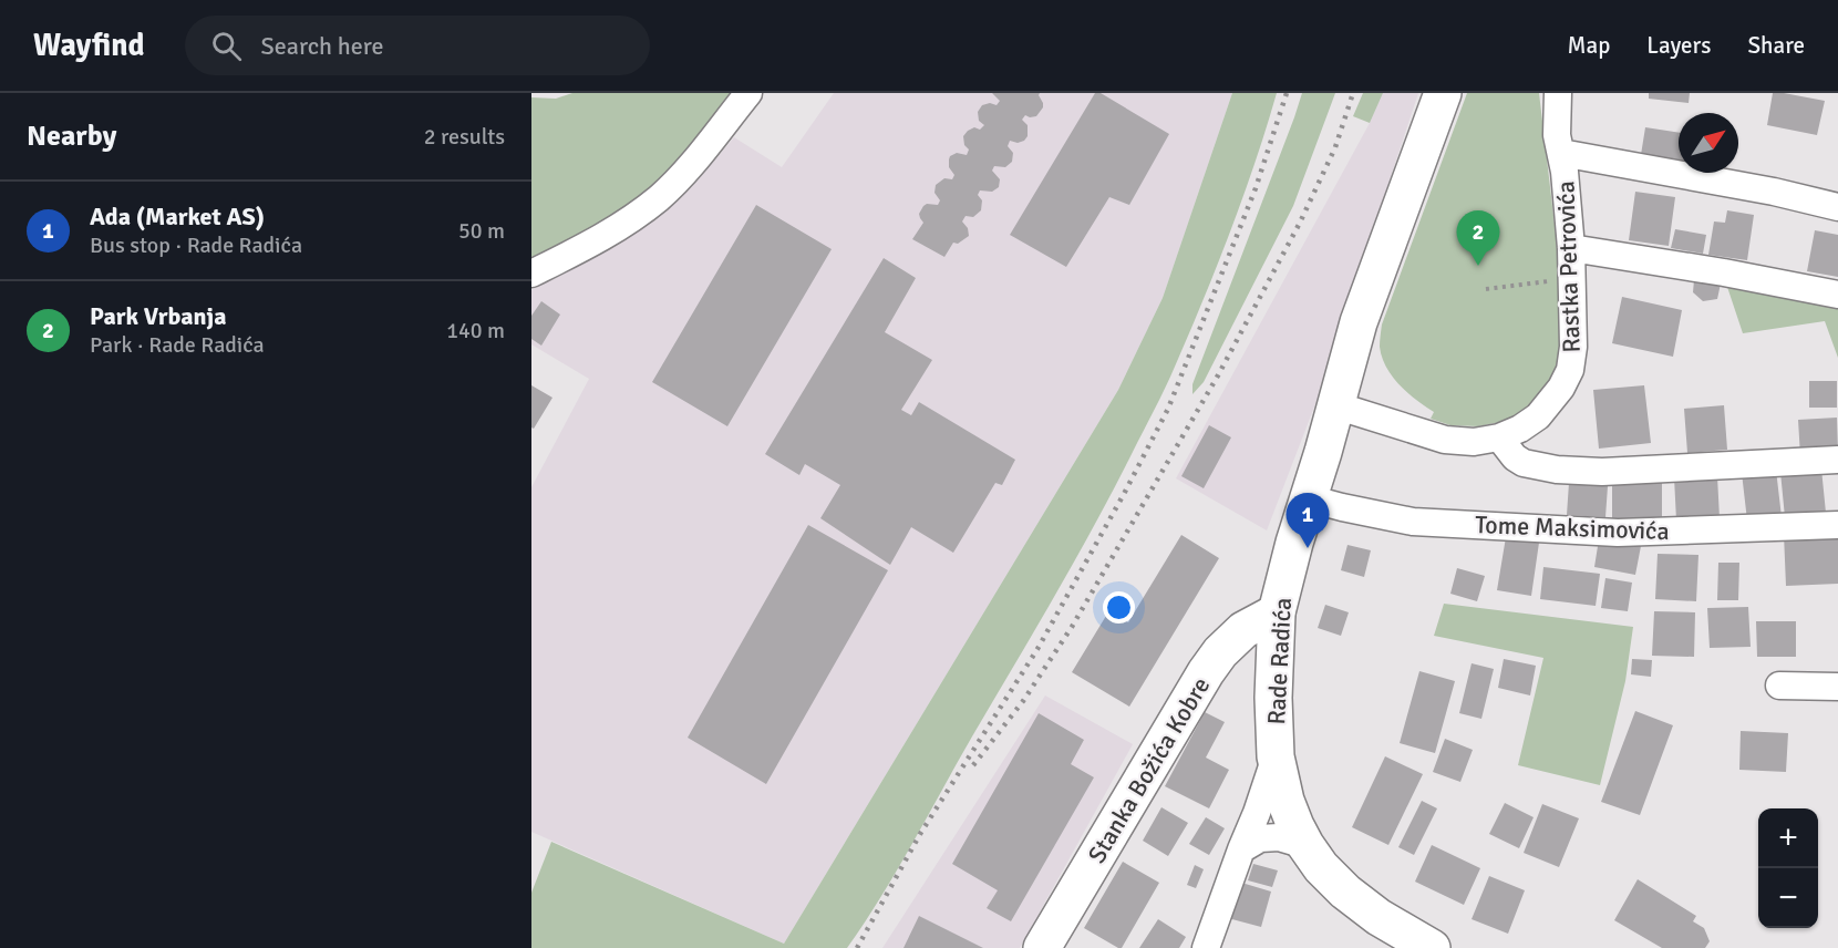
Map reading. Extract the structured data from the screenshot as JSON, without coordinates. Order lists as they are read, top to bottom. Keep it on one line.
{"streets":{"main road":["Rade Radića","Stanka Božića Kobre"],"street":["Rastka Petrovića","Tome Maksimovića"]},"crossings":[["Rastka Petrovića","Rade Radića"],["Tome Maksimovića","Rade Radića"],["Rade Radića","Stanka Božića Kobre"]],"north":"top right","page":{"header":"Wayfind","search":"Search here","nav":["Map","Layers","Share"],"heading":["Nearby","2 results"],"list":[{"mark":"1","name":"Ada (Market AS)","note":"Bus stop · Rade Radića","value":"50 m"},{"mark":"2","name":"Park Vrbanja","note":"Park · Rade Radića","value":"140 m"}],"pins":["2","1"],"map_buttons":["+","−"]}}
